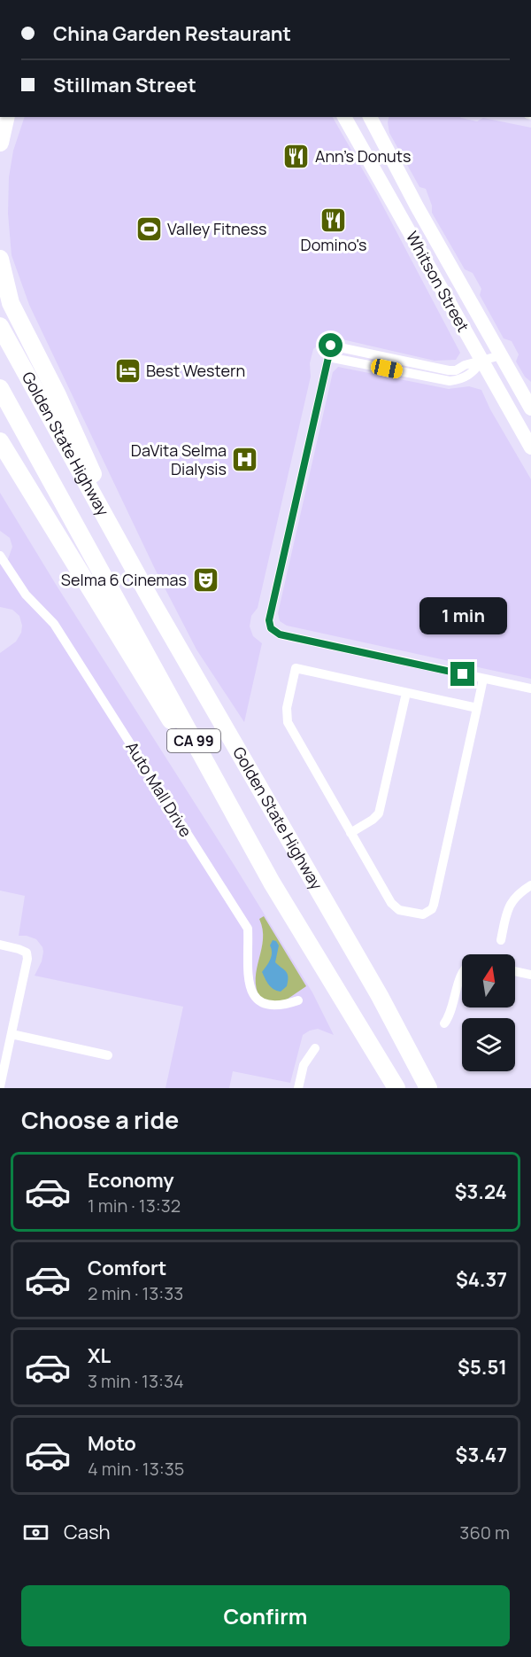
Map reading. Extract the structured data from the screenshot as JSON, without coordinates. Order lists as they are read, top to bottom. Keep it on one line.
{"streets":{"highway":["Golden State Highway","CA 99"],"main road":["Whitson Street"],"street":["Auto Mall Drive"]},"places":{"restaurant":["Ann's Donuts","Domino's"],"sports":["Valley Fitness"],"hotel":["Best Western"],"hospital":["DaVita Selma Dialysis"],"theatre":["Selma 6 Cinemas"]},"north":"top","page":{"banner":["China Garden Restaurant","Stillman Street"],"bubble":"1 min","heading":"Choose a ride","list":[{"name":"Economy","note":"1 min · 13:32","value":"$3.24"},{"name":"Comfort","note":"2 min · 13:33","value":"$4.37"},{"name":"XL","note":"3 min · 13:34","value":"$5.51"},{"name":"Moto","note":"4 min · 13:35","value":"$3.47"}],"pay":["Cash","360 m"],"buttons":"Confirm"}}
